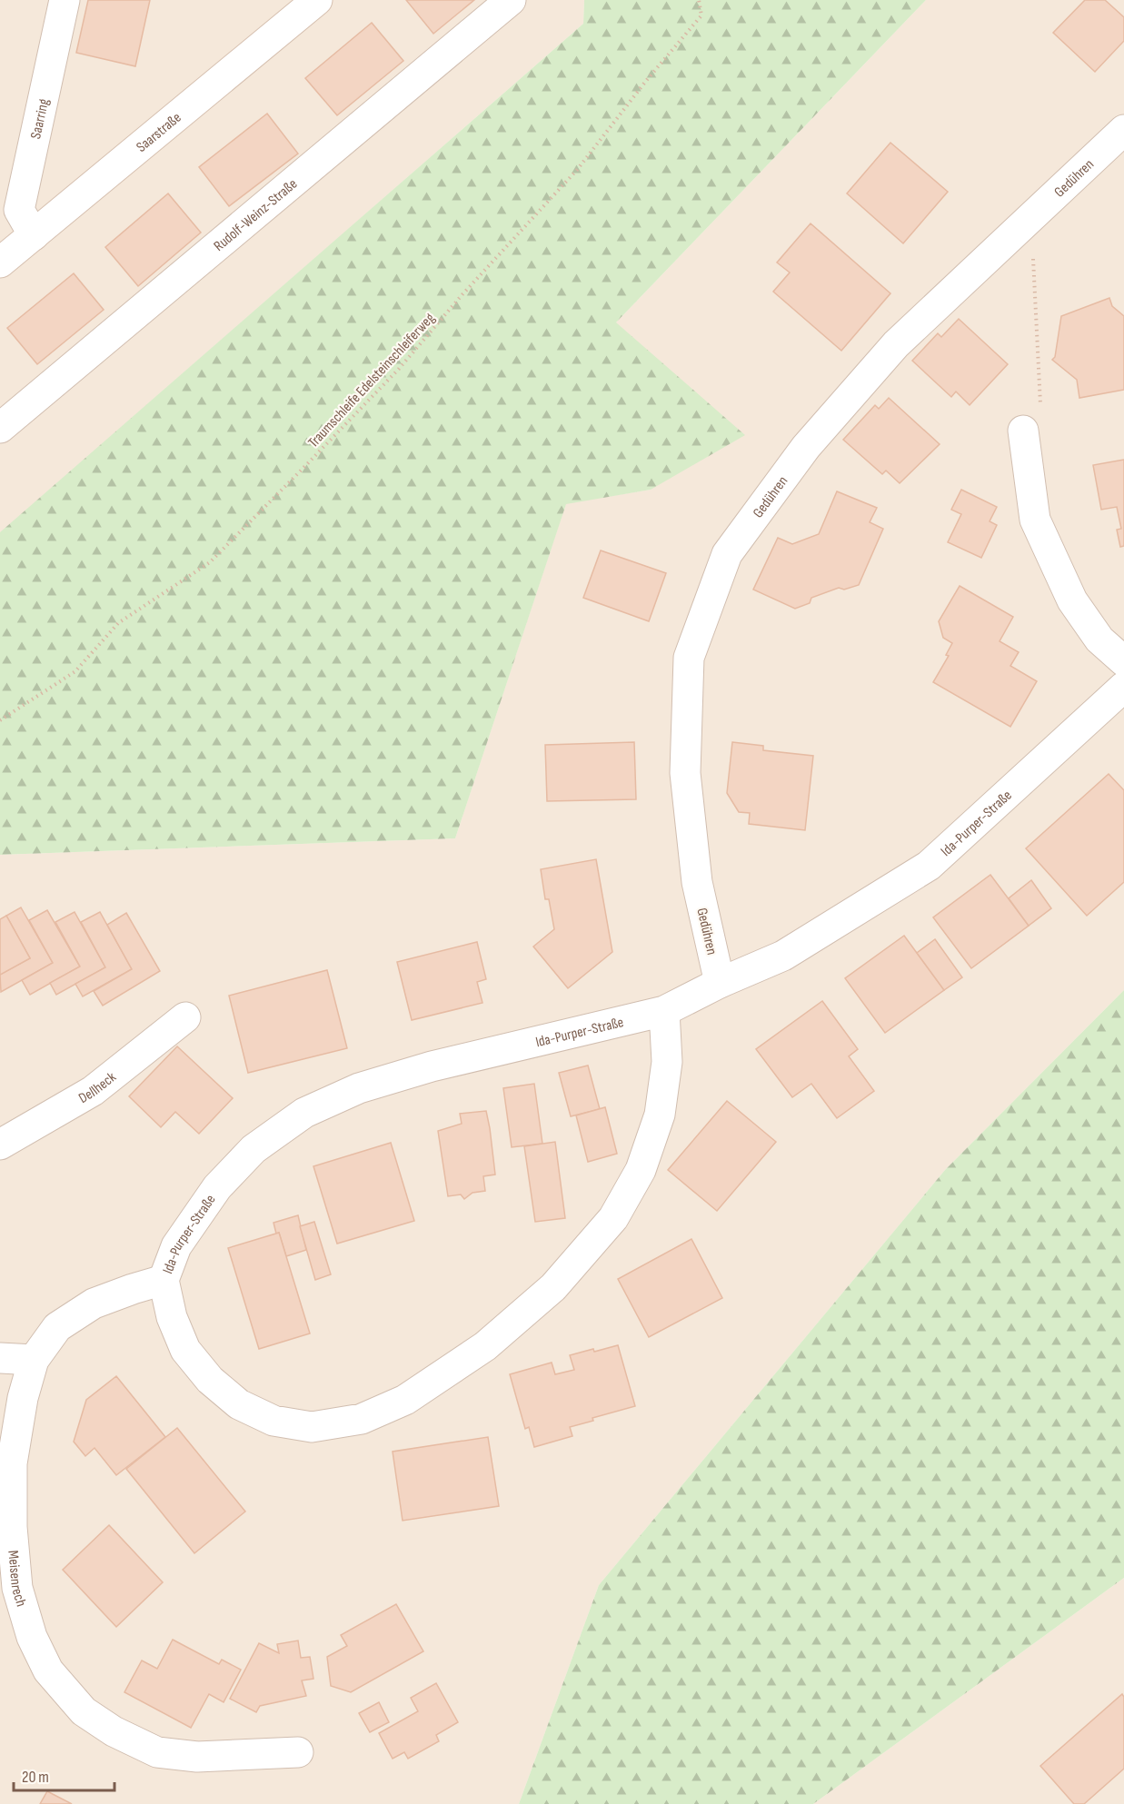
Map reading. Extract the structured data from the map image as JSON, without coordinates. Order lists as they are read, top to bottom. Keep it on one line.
{"streets":{"street":["Saarring","Saarstraße","Gedühren","Rudolf-Weinz-Straße","Ida-Purper-Straße","Dellheck","Meisenrech"],"path":["Traumschleife Edelsteinschleiferweg"]},"crossings":[["Saarring","Saarstraße"],["Gedühren","Ida-Purper-Straße"],["Ida-Purper-Straße","Meisenrech"]],"scale_bar":"20 m"}
